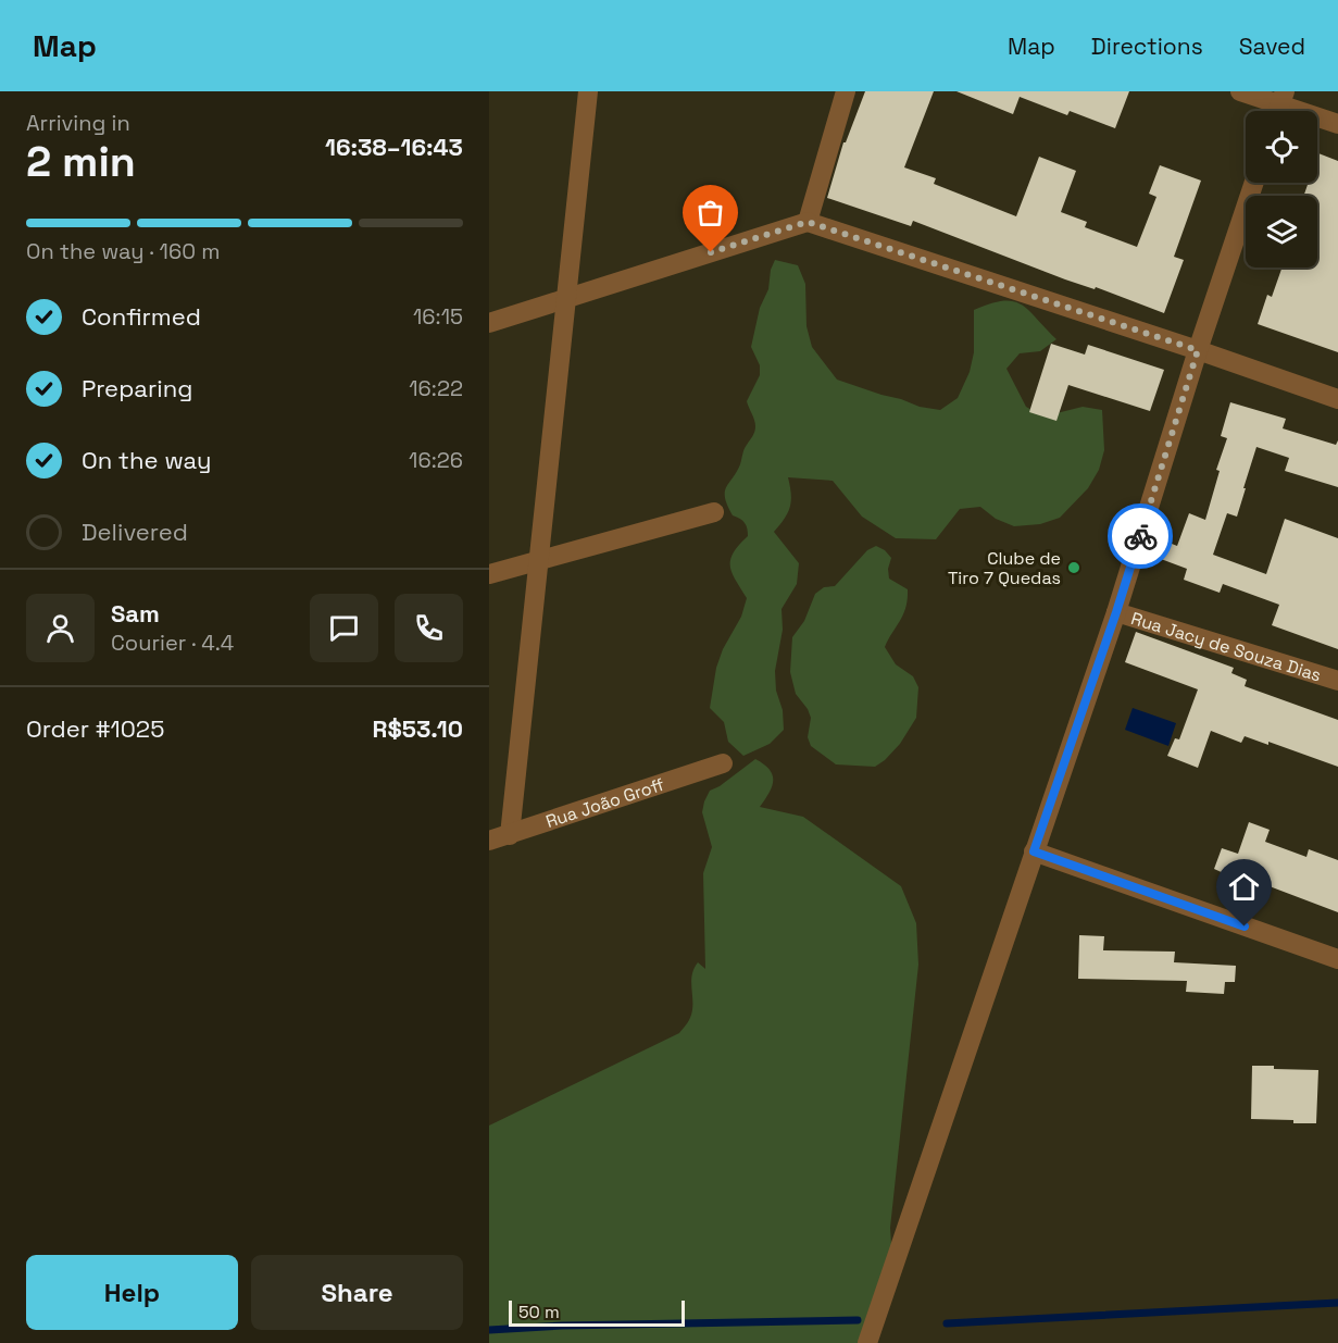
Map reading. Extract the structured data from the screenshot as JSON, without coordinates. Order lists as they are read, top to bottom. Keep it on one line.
{"streets":{"street":["Rua Jacy de Souza Dias","Rua João Groff"]},"places":["Clube de Tiro 7 Quedas"],"scale_bar":"50 m","page":{"header":"Map","nav":["Map","Directions","Saved"],"heading":["2 min","Arriving in","16:38–16:43"],"panel":["Sam","Courier · 4.4","Order #1025","R$53.10"],"bar":"On the way · 160 m","list":[["Confirmed","16:15"],["Preparing","16:22"],["On the way","16:26"],"Delivered"],"buttons":["Help","Share"],"scale":"50 m"}}
